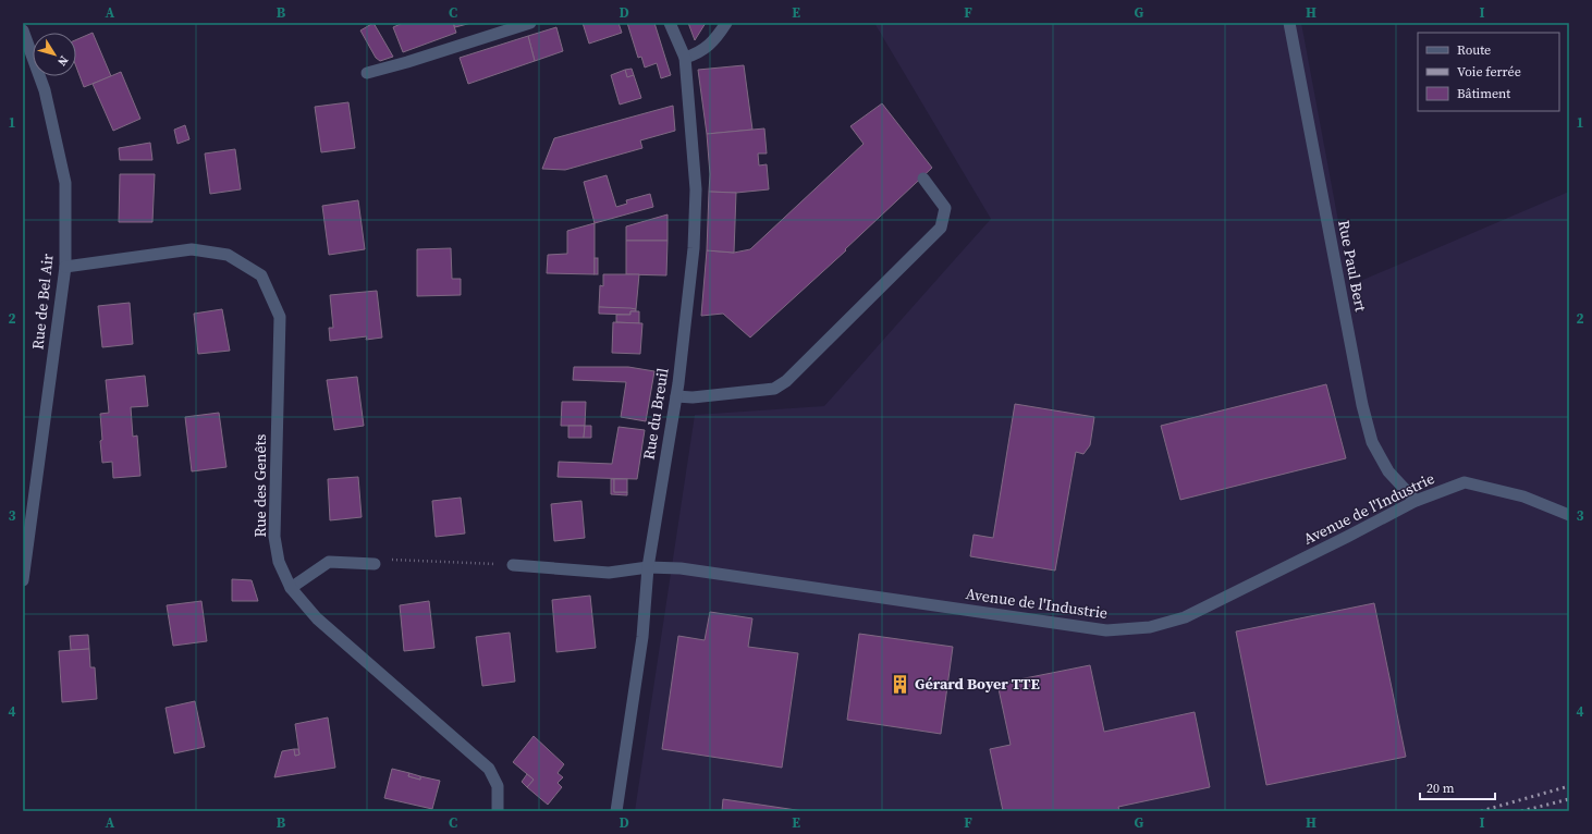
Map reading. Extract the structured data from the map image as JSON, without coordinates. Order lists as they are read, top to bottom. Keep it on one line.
{"streets":{"street":["Rue Paul Bert","Rue de Bel Air","Rue du Breuil","Rue des Genêts","Avenue de l'Industrie"]},"crossings":[["Rue Paul Bert","Avenue de l'Industrie"],["Rue de Bel Air","Rue des Genêts"],["Rue du Breuil","Avenue de l'Industrie"]],"places":{"building":["Gérard Boyer TTE"]},"legend":["Route","Voie ferrée","Bâtiment"],"scale_bar":"20 m","north":"bottom right","grid":{"columns":["A","B","C","D","E","F","G","H","I"],"rows":["1","2","3","4"]}}
